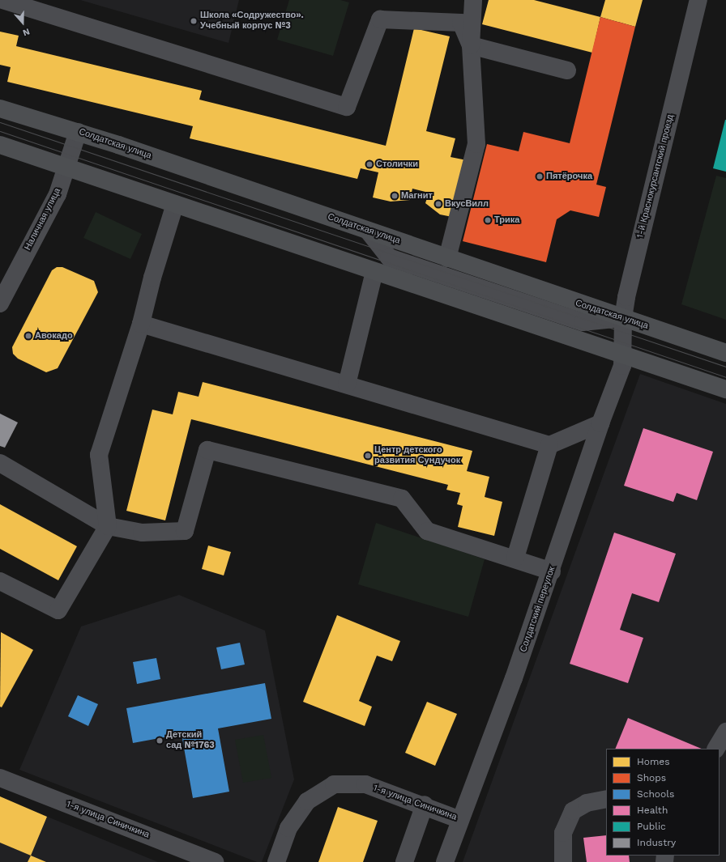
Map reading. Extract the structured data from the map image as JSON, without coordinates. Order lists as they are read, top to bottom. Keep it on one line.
{"streets":{"main road":["Солдатская улица"],"street":["1-й Краснокурсантский проезд","Наличная улица","Солдатский переулок","1-я улица Синичкина"]},"crossings":[["Солдатская улица","1-й Краснокурсантский проезд"],["Солдатская улица","Наличная улица"],["1-й Краснокурсантский проезд","Солдатский переулок"],["Солдатский переулок","1-я улица Синичкина"]],"places":["Школа «Содружество». Учебный корпус №3","Столички","Пятёрочка","Магнит","ВкусВилл","Трика","Авокадо","Центр детского развития Сундучок","Детский сад №1763"],"legend":["Homes","Shops","Schools","Health","Public","Industry"],"north":"bottom"}
